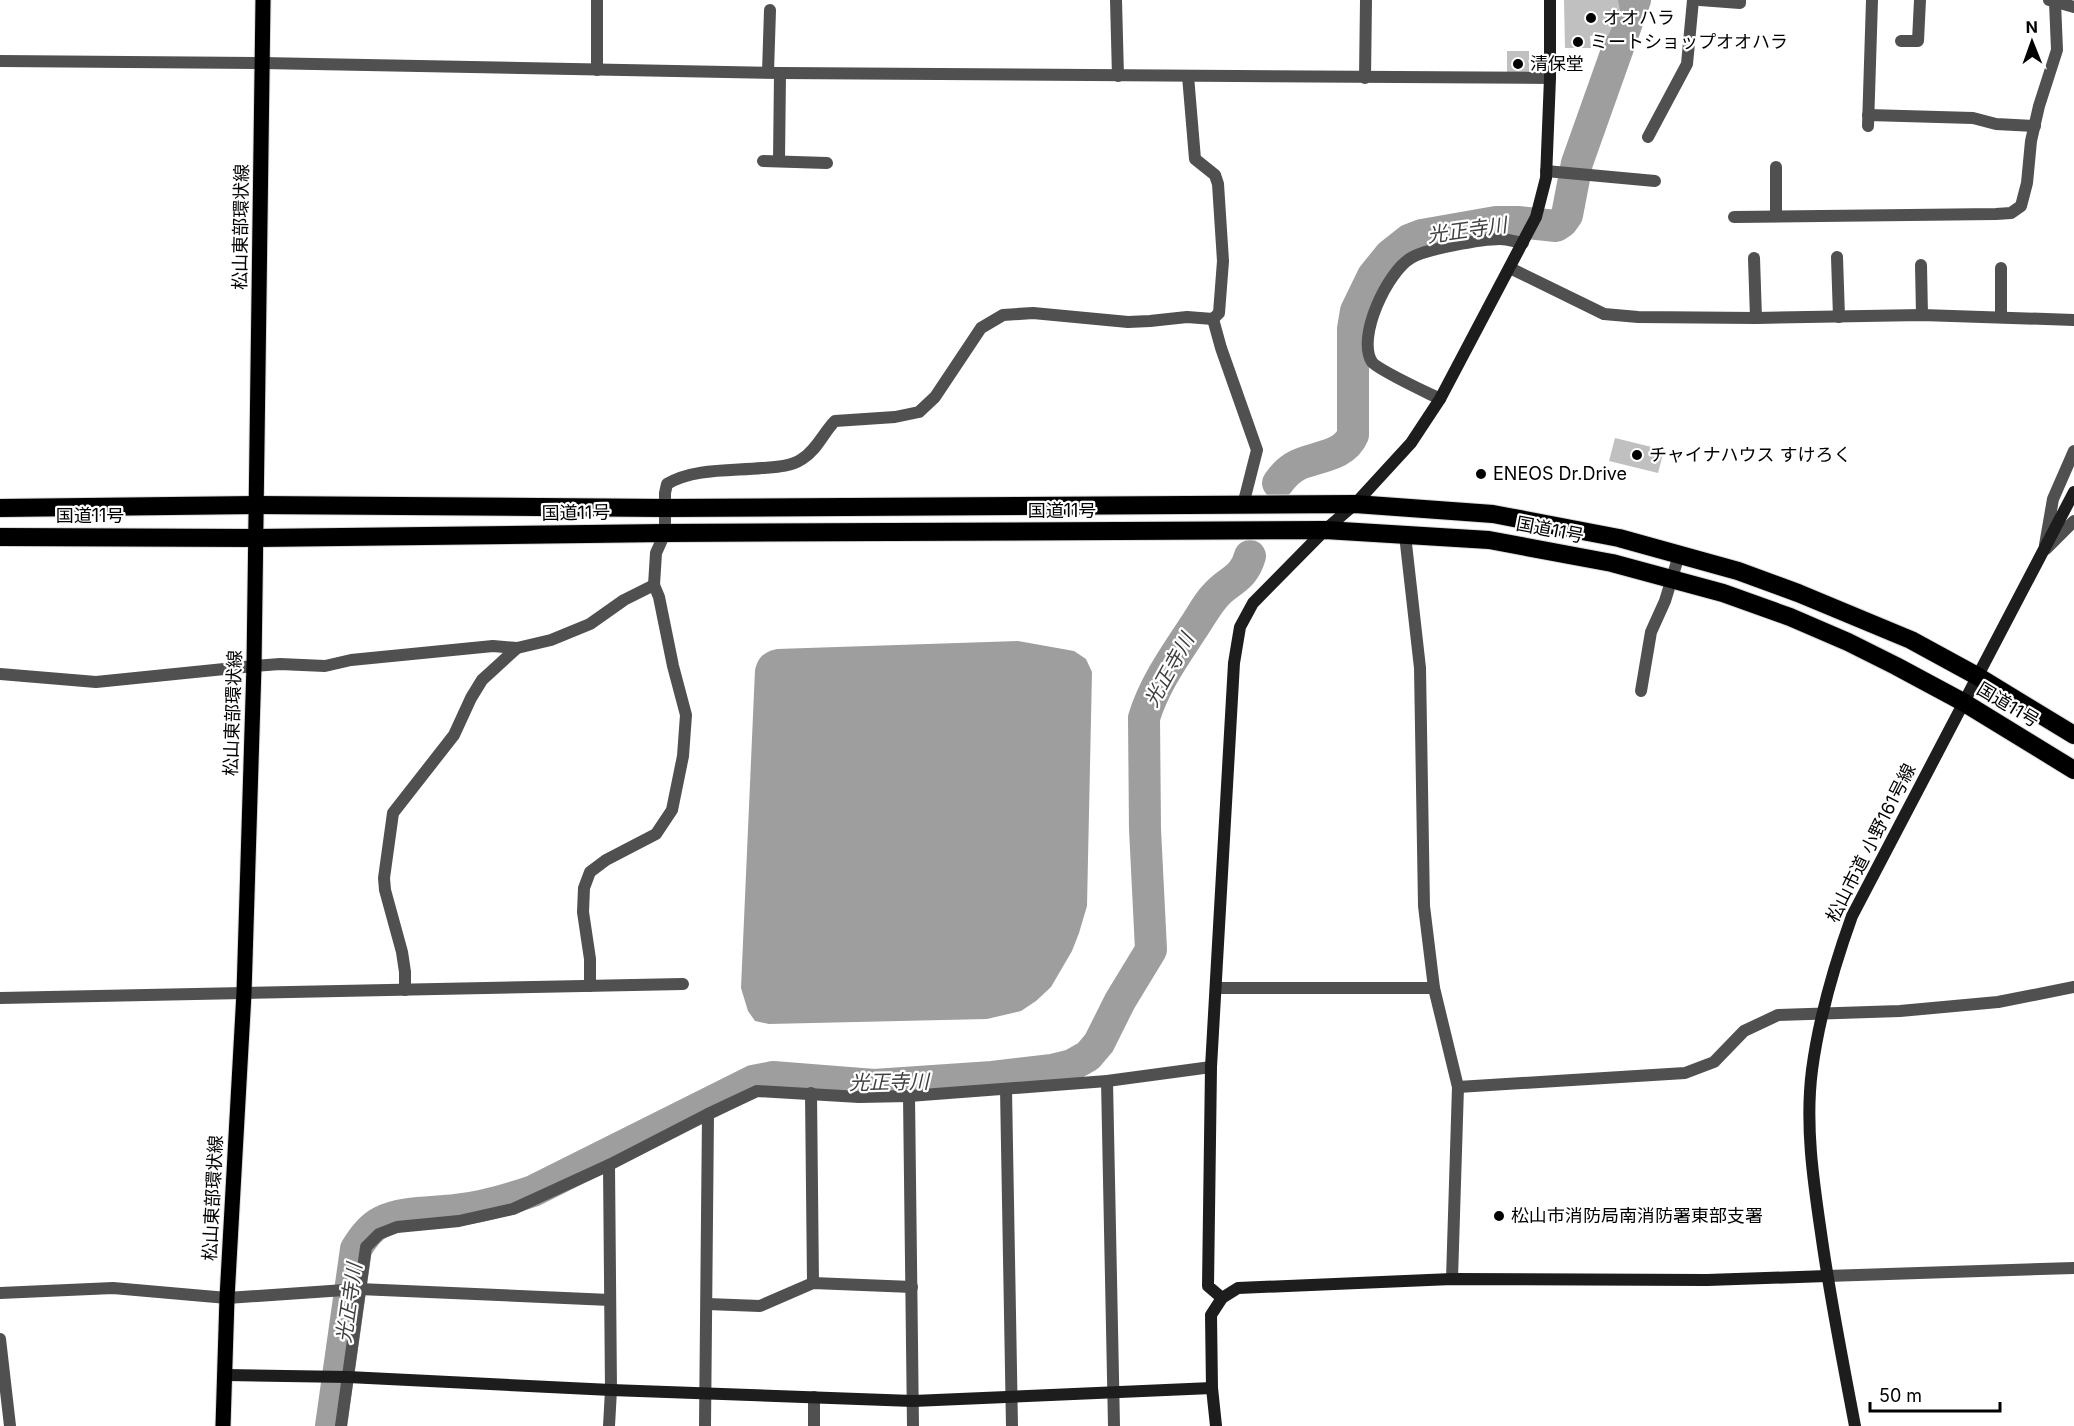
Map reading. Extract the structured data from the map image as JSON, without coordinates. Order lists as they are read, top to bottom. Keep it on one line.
{"streets":{"highway":["国道11号"],"main road":["松山東部環状線"],"street":["松山市道 小野161号線"]},"crossings":[["松山東部環状線","国道11号"],["国道11号","松山市道 小野161号線"]],"water":["光正寺川"],"places":["オオハラ","ミートショップオオハラ","清保堂","チャイナハウス すけろく","ENEOS Dr.Drive","松山市消防局南消防署東部支署"],"scale_bar":"50 m","north":"top"}
